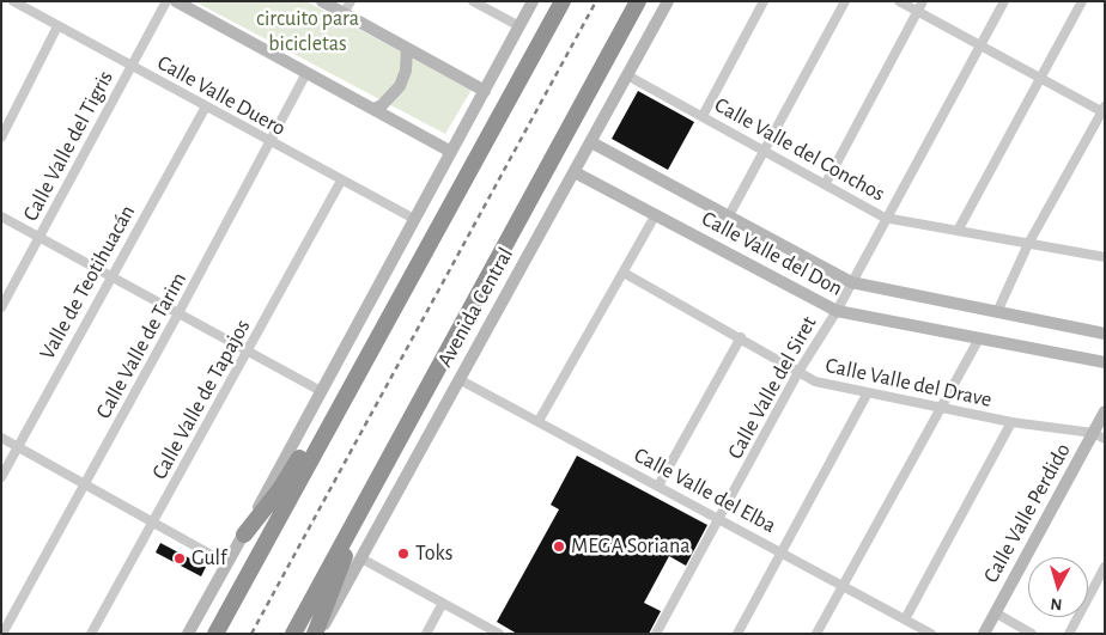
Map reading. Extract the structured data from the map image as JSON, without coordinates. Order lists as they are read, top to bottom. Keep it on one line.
{"streets":{"highway":["Avenida Central"],"street":["Calle Valle Duero","Calle Valle del Tigris","Calle Valle del Conchos","Calle Valle del Don","Valle de Teotihuacán","Calle Valle de Tarim","Calle Valle del Drave","Calle Valle del Siret","Calle Valle de Tapajos","Calle Valle del Elba","Calle Valle Perdido"]},"crossings":[["Calle Valle Duero","Calle Valle del Tigris"],["Calle Valle Duero","Valle de Teotihuacán"],["Calle Valle Duero","Calle Valle de Tarim"],["Calle Valle Duero","Calle Valle de Tapajos"],["Calle Valle del Conchos","Avenida Central"],["Calle Valle del Conchos","Calle Valle del Siret"],["Calle Valle del Don","Avenida Central"],["Calle Valle del Don","Calle Valle del Siret"],["Avenida Central","Calle Valle del Elba"],["Calle Valle del Drave","Calle Valle del Siret"],["Calle Valle del Drave","Calle Valle Perdido"],["Calle Valle del Siret","Calle Valle del Elba"]],"parks":["circuito para bicicletas"],"places":["MEGA Soriana","Toks","Gulf"],"north":"bottom"}
